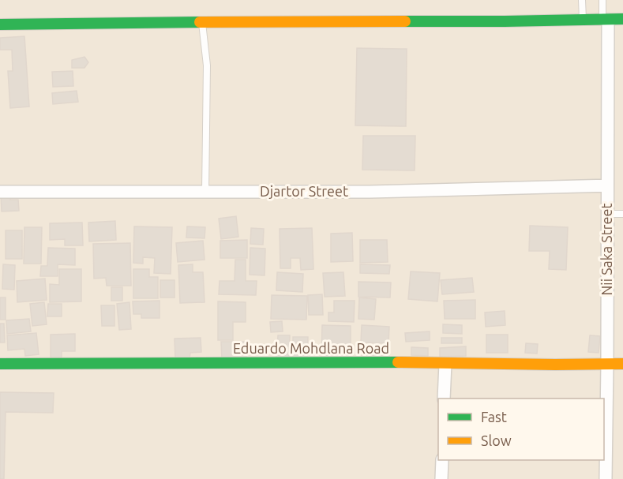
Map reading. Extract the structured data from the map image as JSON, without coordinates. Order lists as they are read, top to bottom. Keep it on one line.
{"streets":{"main road":["Eduardo Mohdlana Road"],"street":["Djartor Street","Nii Saka Street"]},"crossings":[["Djartor Street","Nii Saka Street"],["Nii Saka Street","Eduardo Mohdlana Road"]],"legend":["Fast","Slow"]}
